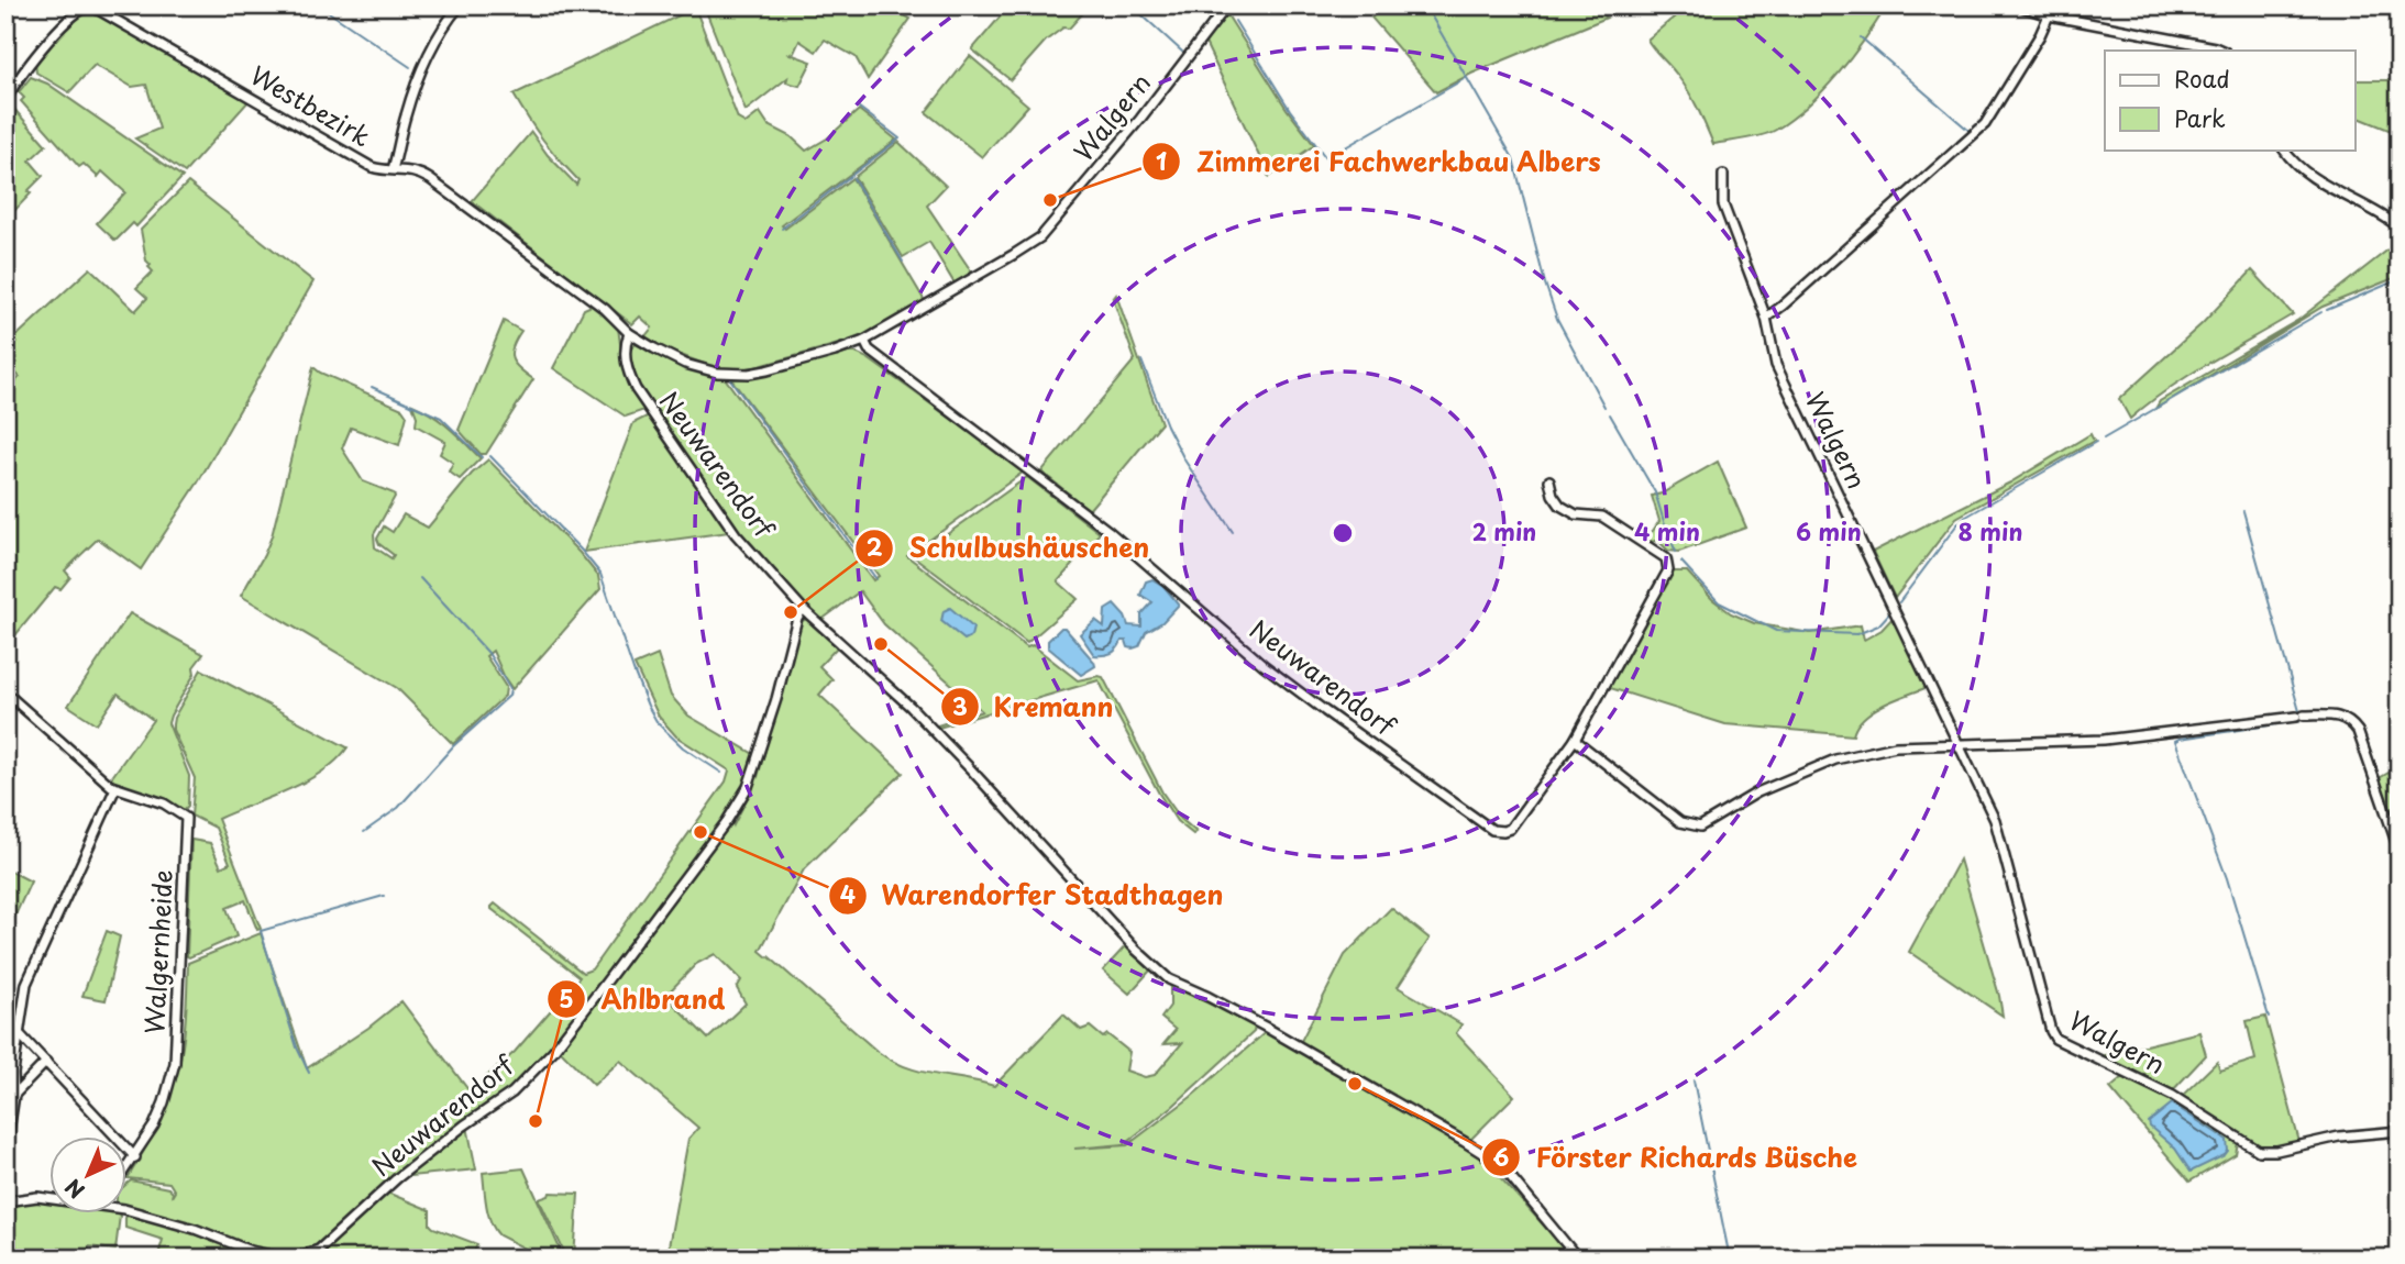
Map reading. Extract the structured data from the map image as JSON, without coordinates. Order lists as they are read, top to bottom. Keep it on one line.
{"streets":{"street":["Westbezirk","Walgern","Neuwarendorf","Walgernheide"]},"crossings":[["Westbezirk","Neuwarendorf"],["Walgern","Neuwarendorf"]],"places":["Zimmerei Fachwerkbau Albers","Schulbushäuschen","Kremann","Warendorfer Stadthagen","Förster Richards Büsche","Ahlbrand"],"legend":["Road","Park"],"north":"bottom left","rings":["2 min","4 min","6 min","8 min"]}
